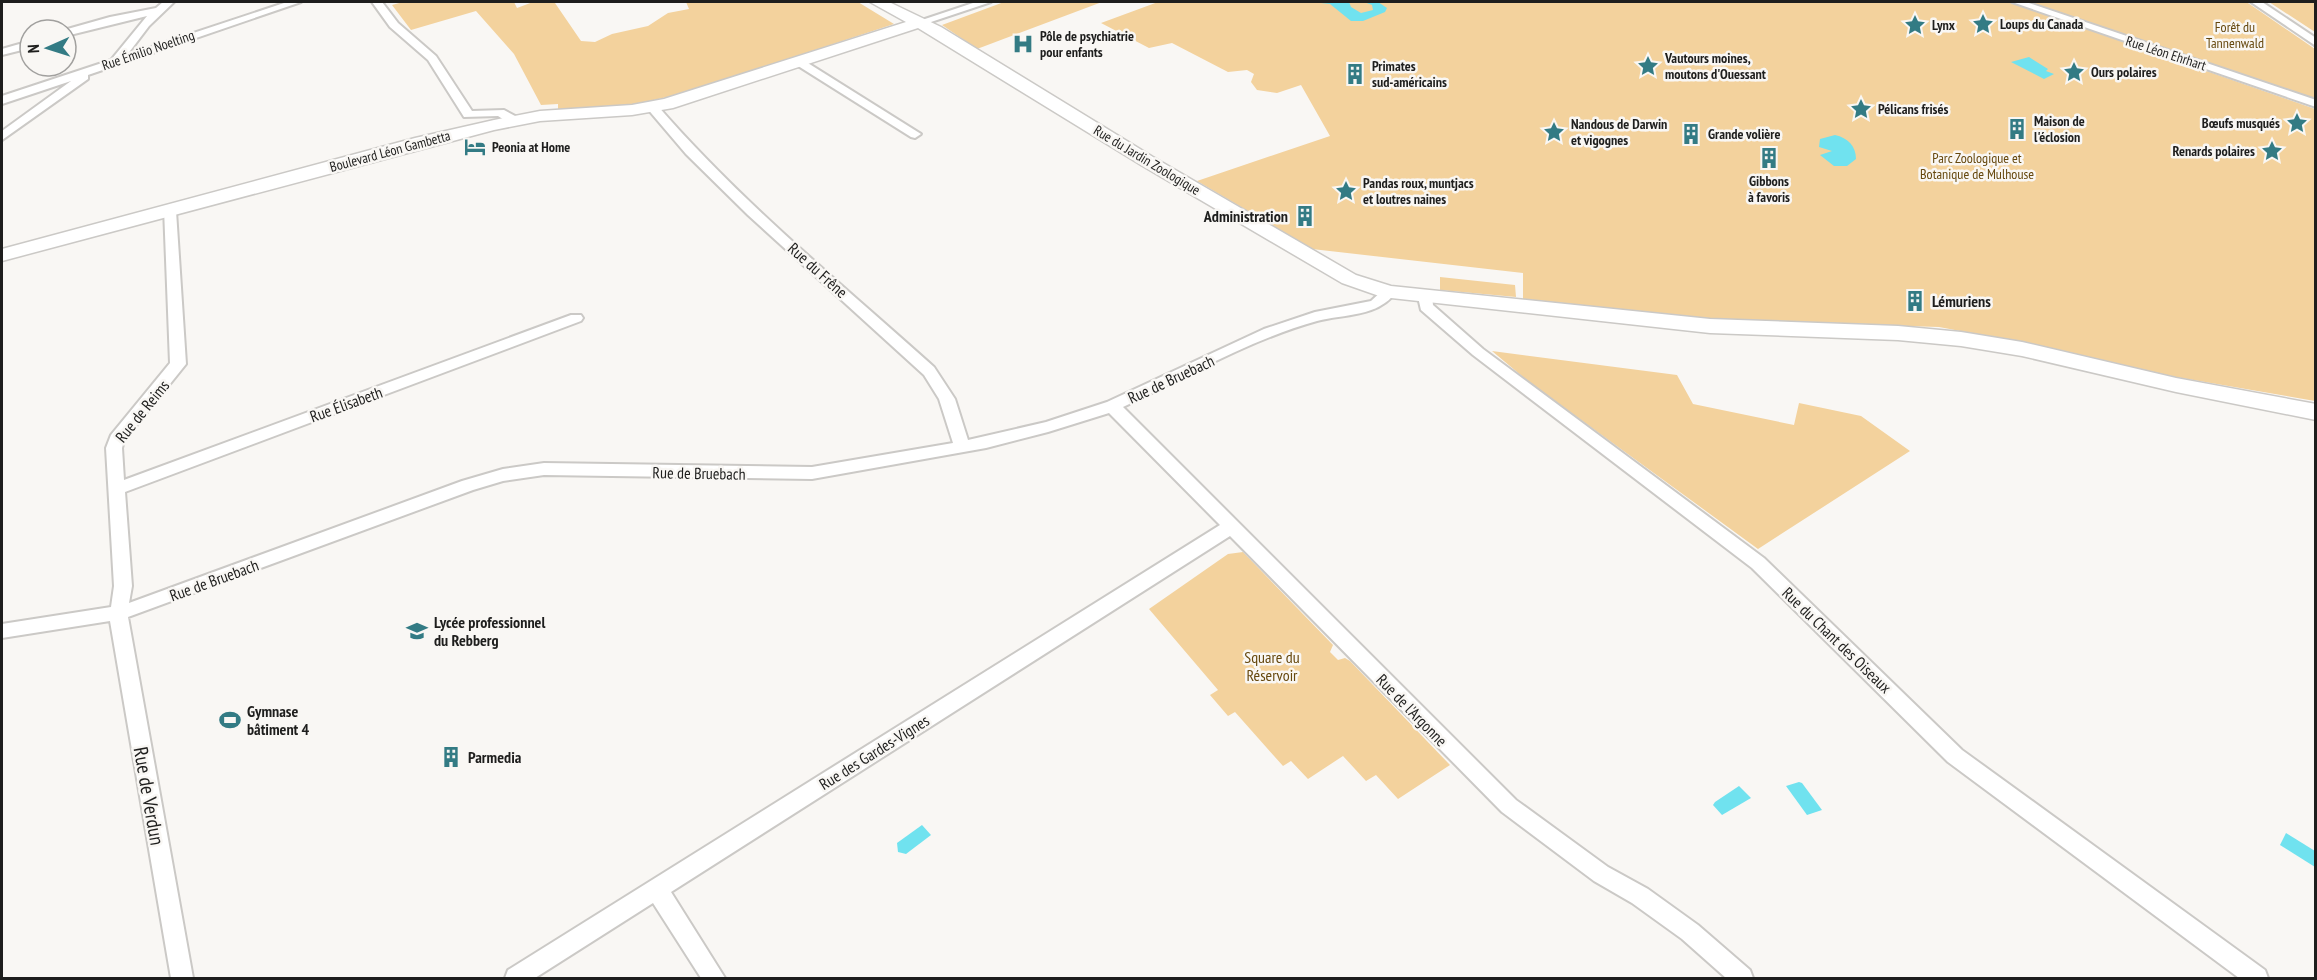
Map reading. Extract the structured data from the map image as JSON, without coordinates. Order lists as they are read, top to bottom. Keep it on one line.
{"streets":{"main road":["Boulevard Léon Gambetta","Rue du Jardin Zoologique"],"street":["Rue Émilio Noelting","Rue Léon Ehrhart","Rue du Frêne","Rue de Bruebach","Rue Élisabeth","Rue de Reims","Rue du Chant des Oiseaux","Rue de l'Argonne","Rue des Gardes-Vignes","Rue de Verdun"]},"crossings":[["Boulevard Léon Gambetta","Rue du Jardin Zoologique"],["Boulevard Léon Gambetta","Rue du Frêne"],["Boulevard Léon Gambetta","Rue de Reims"],["Rue du Jardin Zoologique","Rue de Bruebach"],["Rue du Jardin Zoologique","Rue du Chant des Oiseaux"],["Rue du Frêne","Rue de Bruebach"],["Rue de Bruebach","Rue de Reims"],["Rue de Bruebach","Rue de l'Argonne"],["Rue de Bruebach","Rue de Verdun"],["Rue Élisabeth","Rue de Reims"],["Rue de Reims","Rue de Verdun"],["Rue de l'Argonne","Rue des Gardes-Vignes"]],"parks":["Forêt du Tannenwald","Parc Zoologique et Botanique de Mulhouse","Square du Réservoir"],"places":{"place":["Loups du Canada","Lynx","Vautours moines, moutons d'Ouessant","Ours polaires","Pélicans frisés","Bœufs musqués","Nandous de Darwin et vigognes","Renards polaires","Pandas roux, muntjacs et loutres naines"],"hospital":["Pôle de psychiatrie pour enfants"],"building":["Primates sud-américains","Maison de l'éclosion","Grande volière","Gibbons à favoris","Administration","Lémuriens","Parmedia"],"hotel":["Peonia at Home"],"school or university":["Lycée professionnel du Rebberg"],"sports":["Gymnase bâtiment 4"]},"north":"left"}
